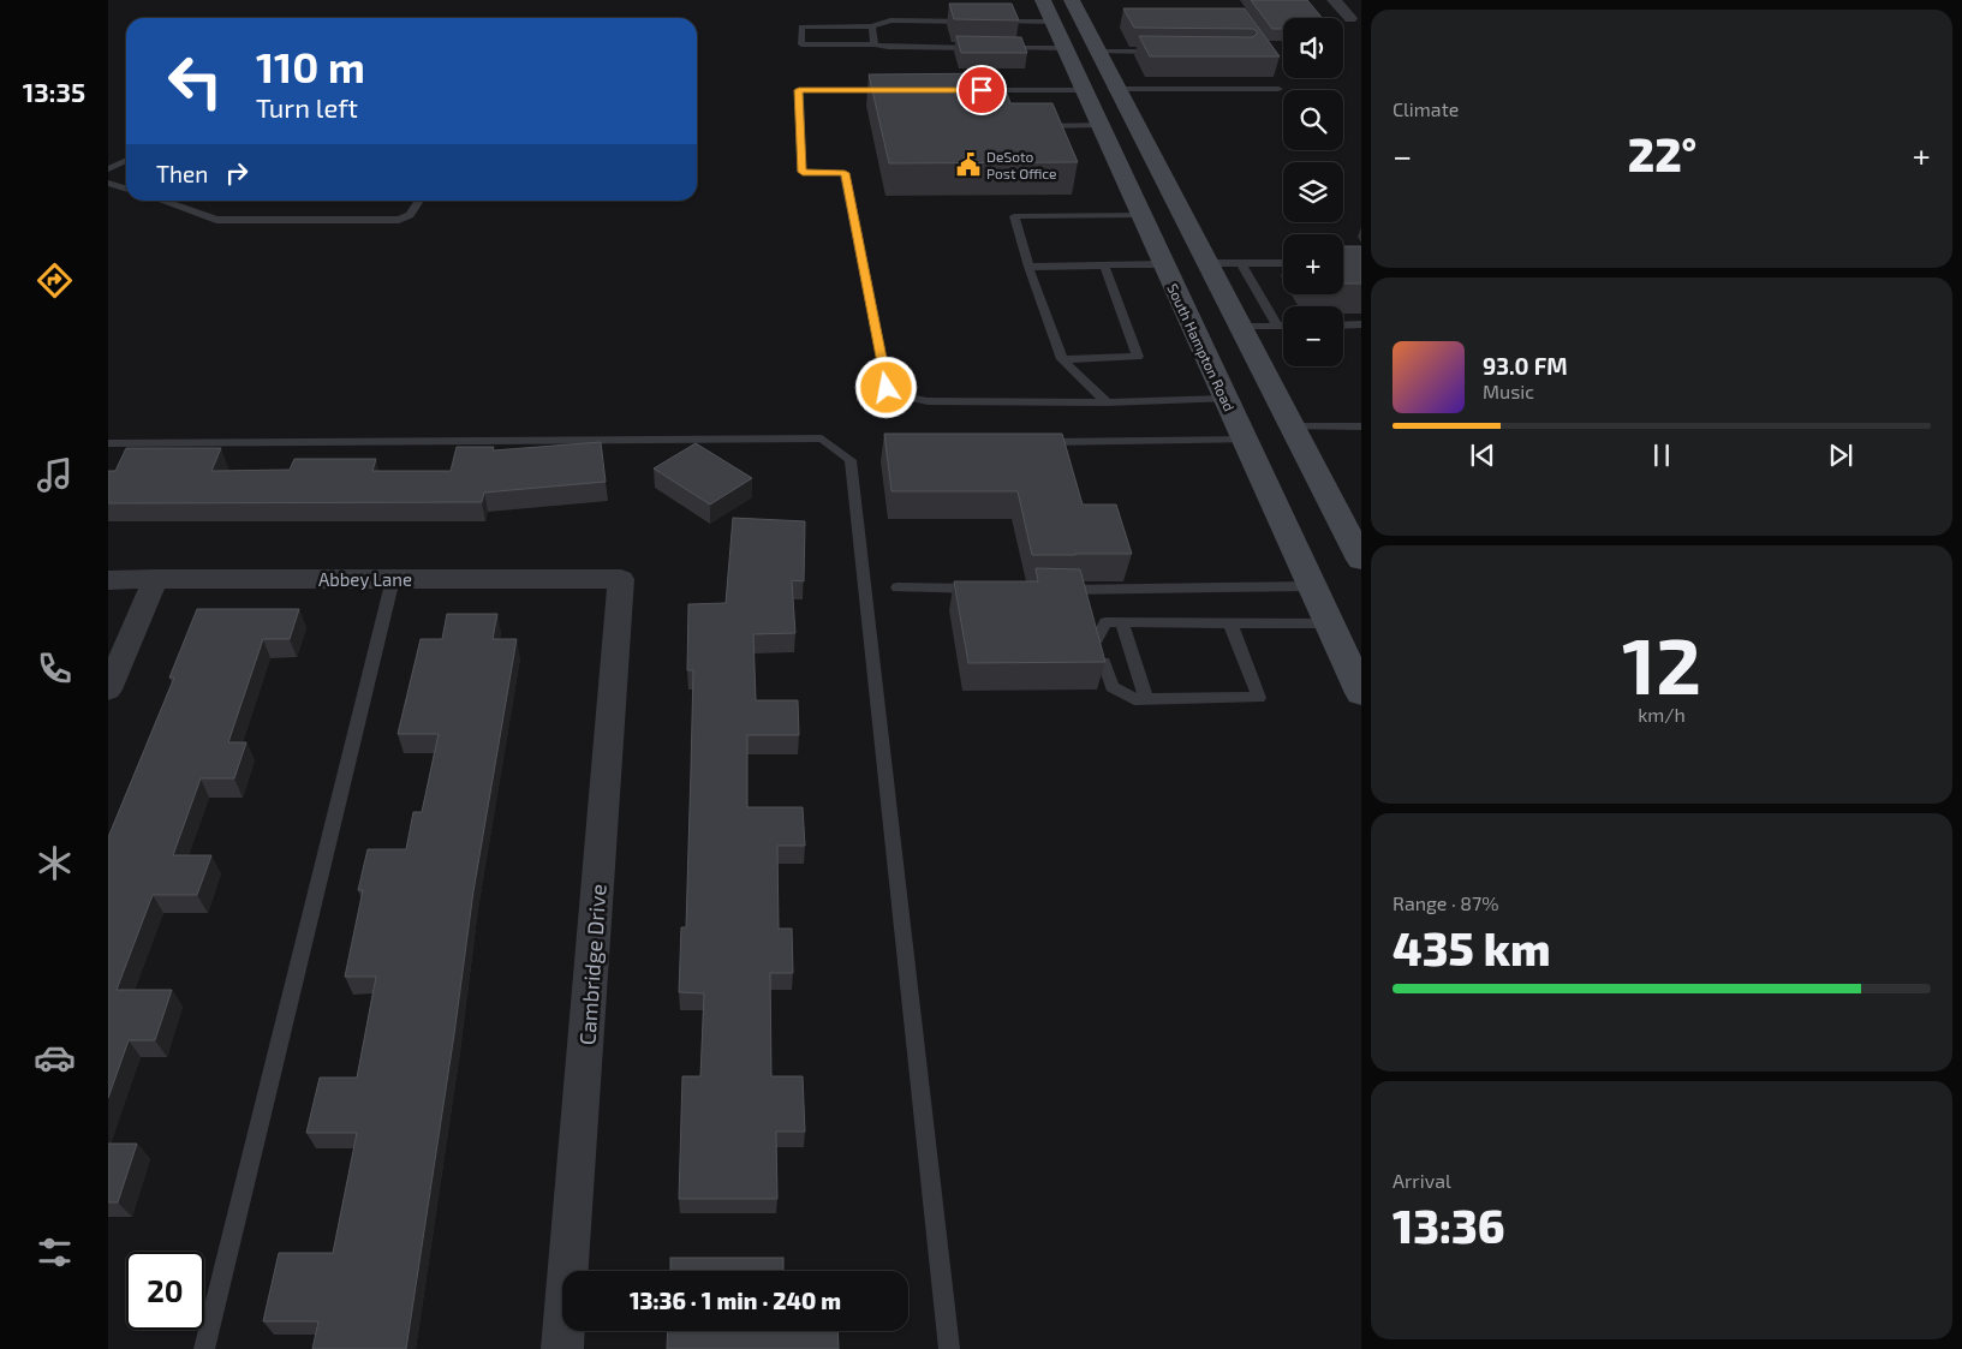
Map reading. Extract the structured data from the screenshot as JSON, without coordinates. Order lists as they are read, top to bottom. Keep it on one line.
{"streets":{"main road":["South Hampton Road"],"street":["Abbey Lane","Cambridge Drive"]},"crossings":[["Abbey Lane","Cambridge Drive"]],"places":{"public building":["DeSoto Post Office"]},"page":{"tabs":"13:35","tile":["Climate",["12","km/h"],["Range · 87%","435 km"],["Arrival","13:36"]],"map_buttons":["+","−"],"turn":["110 m","Turn left"],"heat":["−","22°","+"],"then":"Then","song":["93.0 FM","Music"],"limit":"20","trip":"13:36 · 1 min · 240 m"}}
